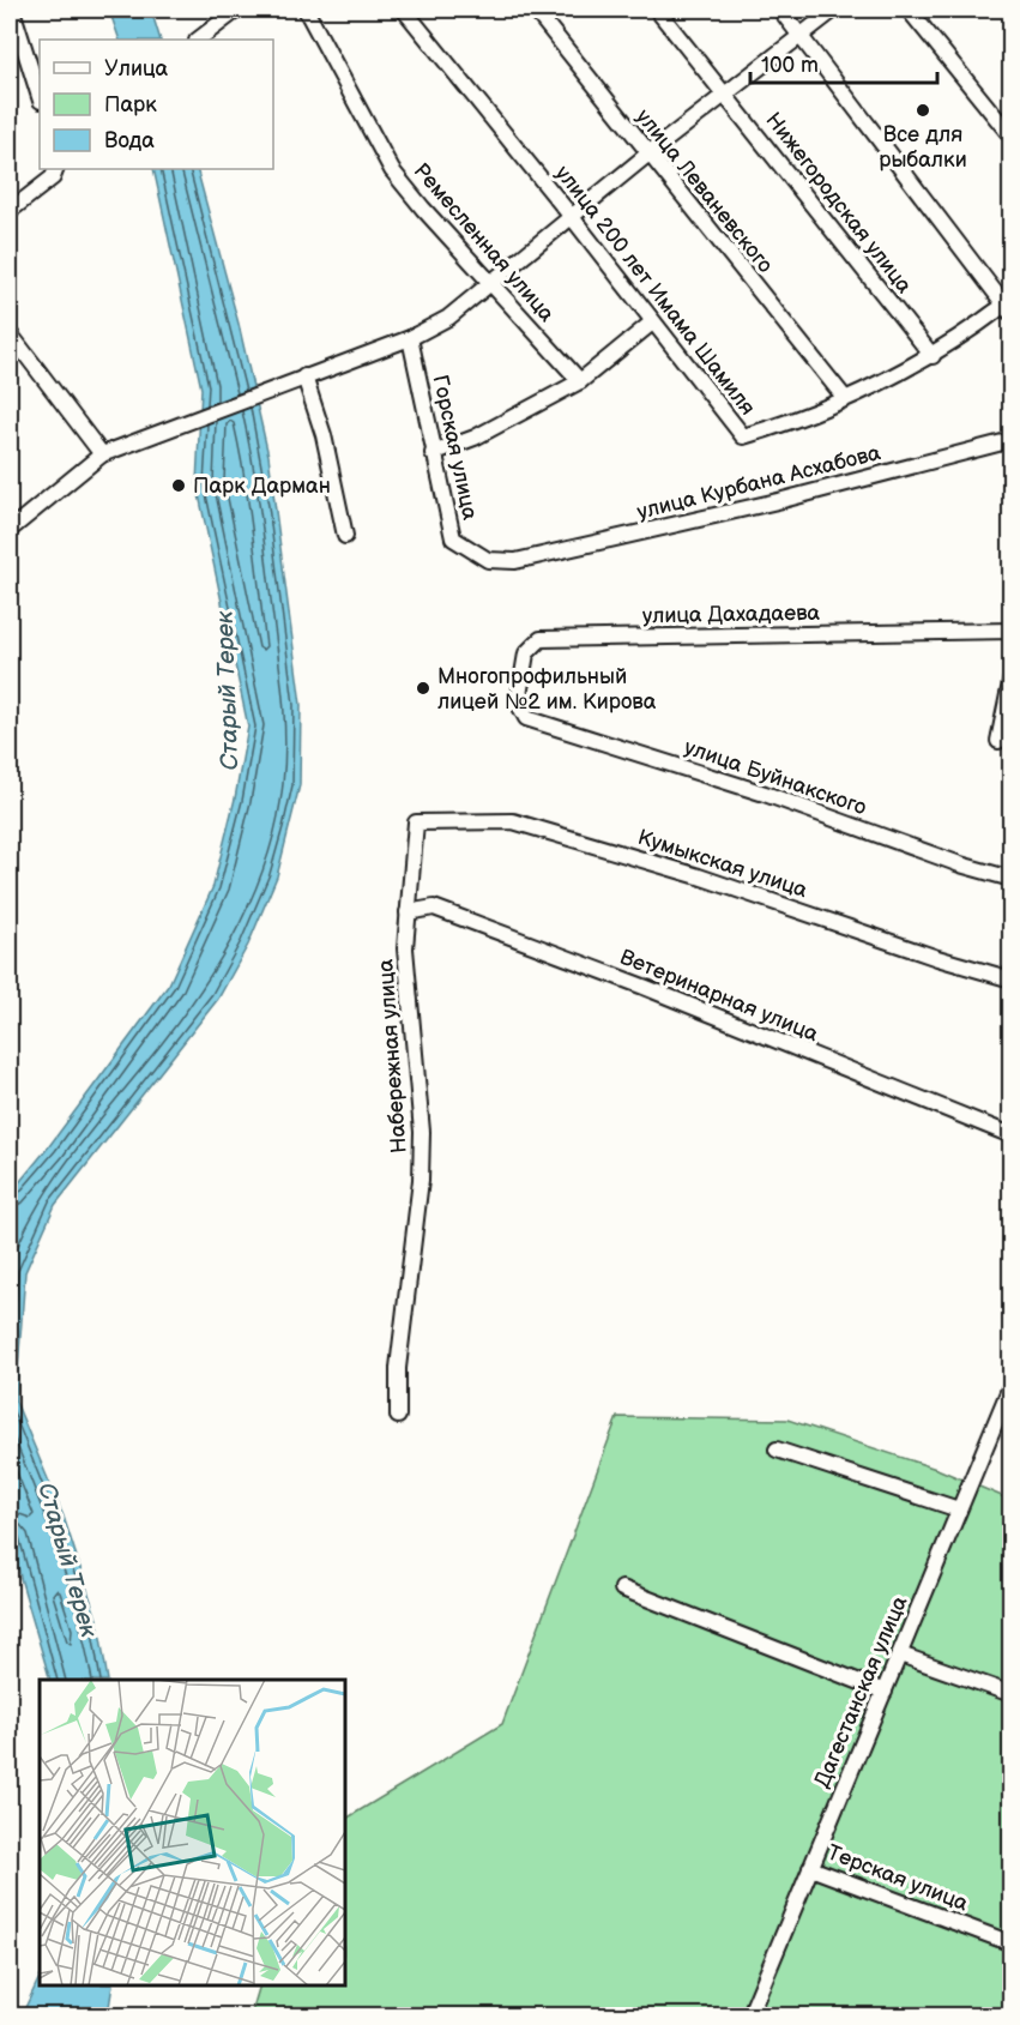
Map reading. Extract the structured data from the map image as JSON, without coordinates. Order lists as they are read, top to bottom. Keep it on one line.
{"streets":{"street":["улица Леваневского","Нижегородская улица","Ремесленная улица","улица 200 лет Имама Шамиля","Горская улица","улица Курбана Асхабова","улица Дахадаева","улица Буйнакского","Кумыкская улица","Ветеринарная улица","Набережная улица","Дагестанская улица","Терская улица"]},"crossings":[["улица Леваневского","улица 200 лет Имама Шамиля"],["Нижегородская улица","улица 200 лет Имама Шамиля"],["Горская улица","улица Курбана Асхабова"],["улица Дахадаева","улица Буйнакского"],["Кумыкская улица","Набережная улица"],["Ветеринарная улица","Набережная улица"],["Дагестанская улица","Терская улица"]],"water":["Старый Терек"],"places":["Все для рыбалки","Парк Дарман","Многопрофильный лицей №2 им. Кирова"],"legend":["Улица","Парк","Вода"],"scale_bar":"100 m"}
